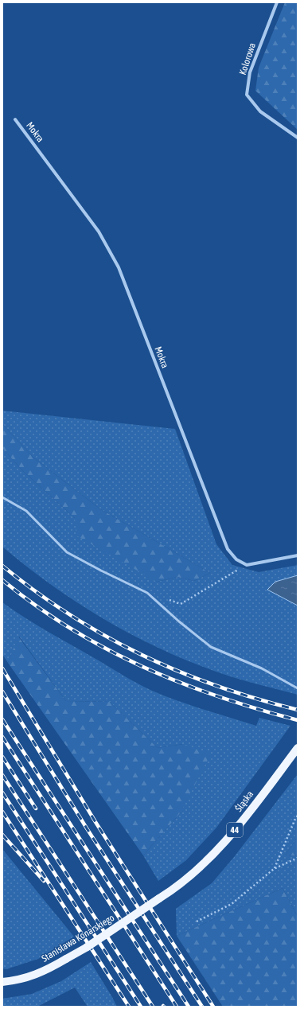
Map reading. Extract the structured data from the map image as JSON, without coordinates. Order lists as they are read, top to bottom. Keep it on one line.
{"streets":{"main road":["Śląska","44","Stanisława Konarskiego"],"street":["Kolorowa","Mokra"]},"crossings":[["Śląska","Stanisława Konarskiego"]]}
